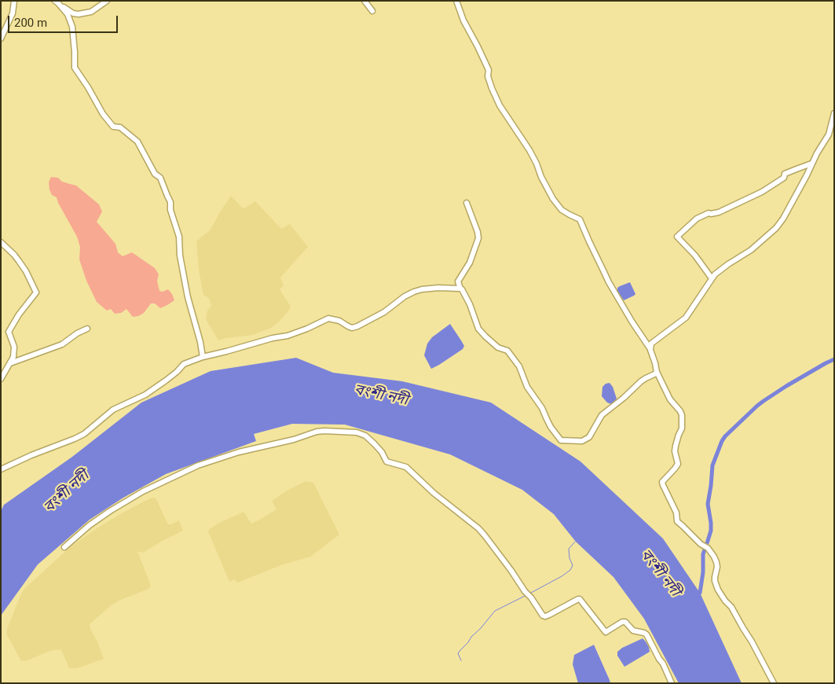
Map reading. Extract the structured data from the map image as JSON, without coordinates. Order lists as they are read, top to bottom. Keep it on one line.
{"water":["বংশী নদী"],"scale_bar":"200 m"}
